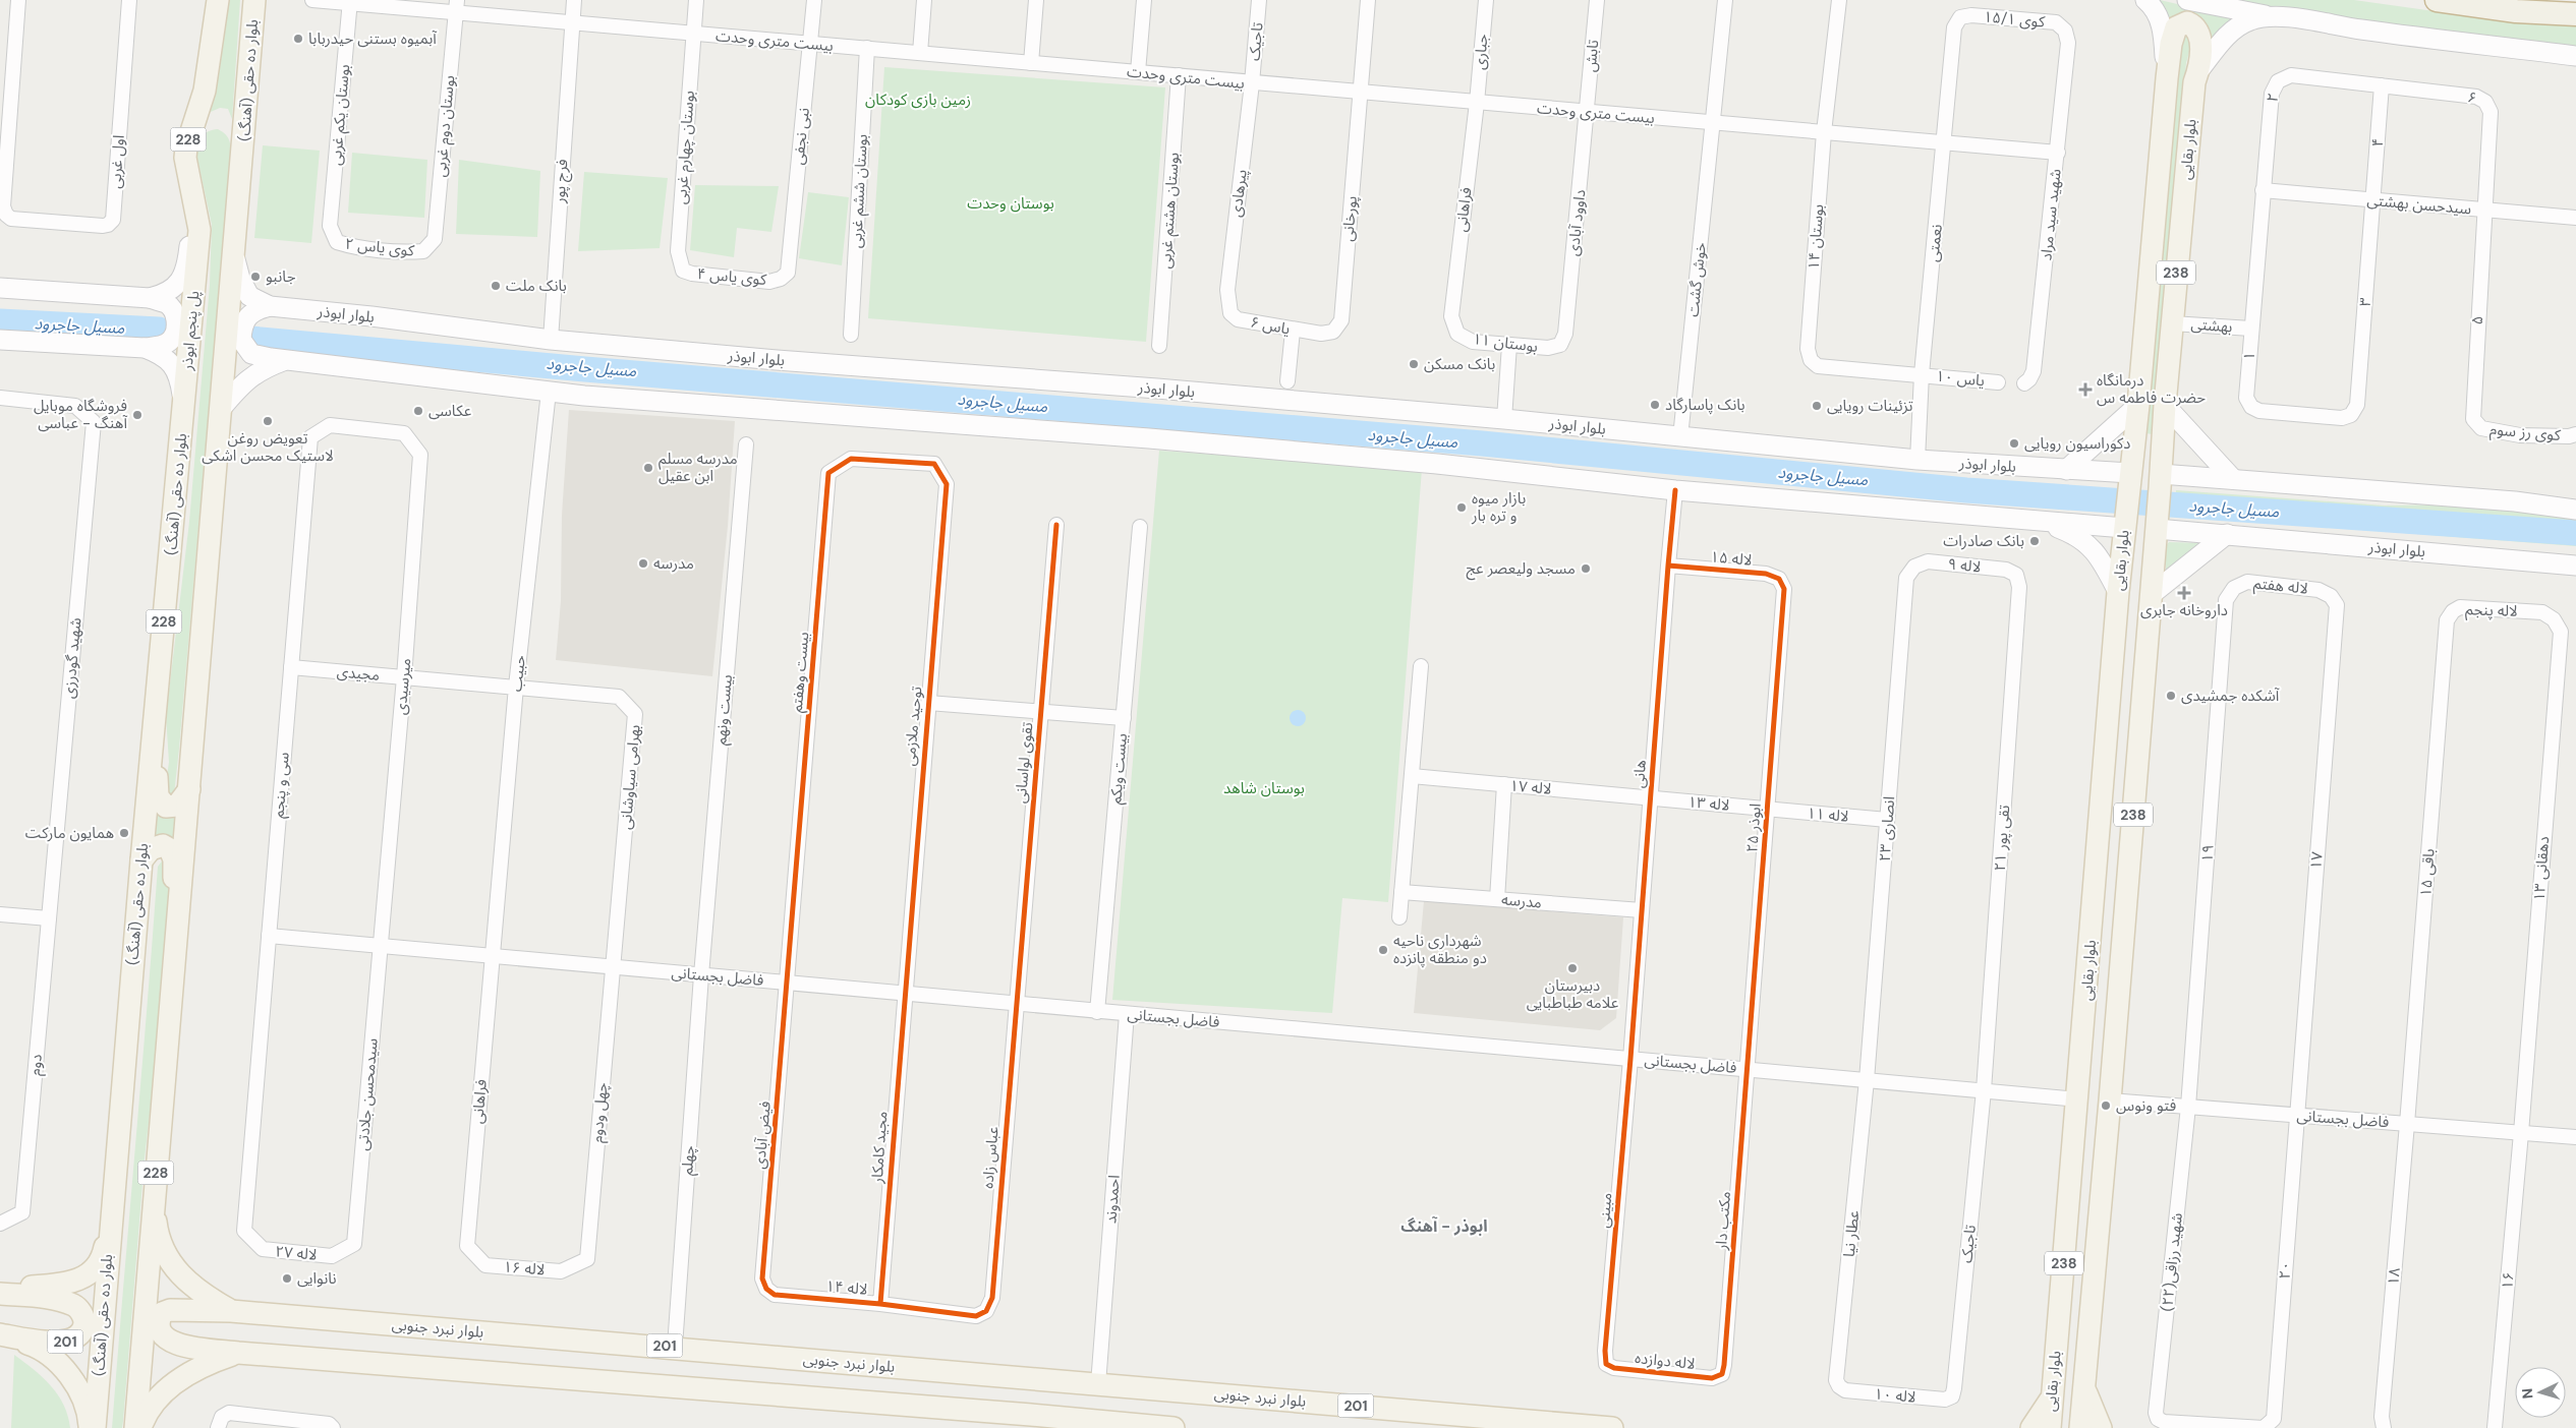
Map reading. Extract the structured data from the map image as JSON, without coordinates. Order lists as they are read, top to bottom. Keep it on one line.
{"streets":{"main road":["بلوار ده حقی (آهنگ)","228","بلوار بقایی","238","بلوار ابوذر","پل پنجم ابوذر","بلوار نبرد جنوبی","201"],"street":["کوی ۱۵/۱","بیست متری وحدت","تاجیک","جباری","تابش","۲","۶","بوستان یکم غربی","بوستان دوم غربی","نبی نجفی","۴","بوستان چهارم غربی","اول غربی","فرج پور","بوستان ششم غربی","پیرهادی","سیدحسن بهشتی","فراهانی","بوستان هشتم غربی","شهید سید مراد","پورخانی","داوود آبادی","بوستان ۱۴","نعمتی","کوی یاس ۲","کوی یاس ۴","خوش گشت","۳","۵","یاس ۶","بهشتی","بوستان ۱۱","۱","یاس ۱۰","کوی رز سوم","لاله ۱۵","لاله ۹","لاله هفتم","لاله پنجم","شهید گودرزی","بیست وهفتم","مجیدی","حبیب","میرسیدی","بیست ونهم","توحید ملازمی","تقوی لواسانی","بیست ویکم","هانی","بهرامی سیاوشانی","سی و پنجم","لاله ۱۷","لاله ۱۳","لاله ۱۱","ابوذر ۲۵","انصاری ۲۳","تقی پور ۲۱","۱۹","۱۷","دهقانی ۱۳","باقی ۱۵","مدرسه","فاضل بجستانی","دوم","سیدمحسن جلادتی","چهل ودوم","فیض آبادی","مجید کامکار","عباس زاده","چهلم","احمدوند","مبینی","مکتب دار","عطار نیا","لاله ۲۷","شهید رزاقی(۲۲)","لاله ۱۶","۲۰","۱۸","۱۶","لاله ۱۴","لاله دوازده","لاله ۱۰"]},"crossings":[["کوی ۱۵/۱","شهید سید مراد"],["کوی ۱۵/۱","نعمتی"],["بیست متری وحدت","تاجیک"],["بیست متری وحدت","جباری"],["بیست متری وحدت","تابش"],["بیست متری وحدت","بوستان یکم غربی"],["بیست متری وحدت","بوستان دوم غربی"],["بیست متری وحدت","نبی نجفی"],["بیست متری وحدت","بوستان چهارم غربی"],["بیست متری وحدت","فرج پور"],["بیست متری وحدت","بوستان ششم غربی"],["بیست متری وحدت","پیرهادی"],["بیست متری وحدت","فراهانی"],["بیست متری وحدت","بوستان هشتم غربی"],["بیست متری وحدت","شهید سید مراد"],["بیست متری وحدت","پورخانی"],["بیست متری وحدت","داوود آبادی"],["بیست متری وحدت","بوستان ۱۴"],["بیست متری وحدت","نعمتی"],["بیست متری وحدت","خوش گشت"],["تاجیک","پیرهادی"],["تاجیک","تقی پور ۲۱"],["تاجیک","فاضل بجستانی"],["تاجیک","لاله ۱۰"],["جباری","فراهانی"],["تابش","داوود آبادی"],["بلوار ده حقی (آهنگ)","228"],["بلوار ده حقی (آهنگ)","بلوار ابوذر"],["بلوار ده حقی (آهنگ)","پل پنجم ابوذر"],["۲","۶"],["۲","۴"],["۲","سیدحسن بهشتی"],["۲","۱"],["۶","۴"],["۶","سیدحسن بهشتی"],["۶","۵"],["بوستان یکم غربی","کوی یاس ۲"],["بوستان دوم غربی","کوی یاس ۲"],["نبی نجفی","کوی یاس ۴"],["228","پل پنجم ابوذر"],["228","بلوار نبرد جنوبی"],["۴","سیدحسن بهشتی"],["۴","۳"],["بوستان چهارم غربی","کوی یاس ۴"],["بلوار بقایی","238"],["بلوار بقایی","بلوار ابوذر"],["بلوار بقایی","بهشتی"],["بلوار بقایی","فاضل بجستانی"],["فرج پور","بلوار ابوذر"],["پیرهادی","یاس ۶"],["سیدحسن بهشتی","۳"],["سیدحسن بهشتی","۵"],["سیدحسن بهشتی","۱"],["فراهانی","بوستان ۱۱"],["فراهانی","حبیب"],["فراهانی","فاضل بجستانی"],["فراهانی","لاله ۱۶"],["پورخانی","یاس ۶"],["داوود آبادی","بوستان ۱۱"],["بوستان ۱۴","نعمتی"],["بوستان ۱۴","یاس ۱۰"],["نعمتی","بلوار ابوذر"],["نعمتی","یاس ۱۰"],["238","بلوار ابوذر"],["خوش گشت","بلوار ابوذر"],["۳","۱"],["۵","کوی رز سوم"],["بهشتی","۱"],["لاله ۱۵","هانی"],["لاله ۱۵","ابوذر ۲۵"],["لاله ۹","انصاری ۲۳"],["لاله ۹","تقی پور ۲۱"],["لاله هفتم","۱۹"],["لاله هفتم","۱۷"],["لاله پنجم","دهقانی ۱۳"],["لاله پنجم","باقی ۱۵"],["شهید گودرزی","دوم"],["بیست وهفتم","توحید ملازمی"],["بیست وهفتم","فاضل بجستانی"],["بیست وهفتم","فیض آبادی"],["مجیدی","حبیب"],["مجیدی","میرسیدی"],["مجیدی","بهرامی سیاوشانی"],["مجیدی","سی و پنجم"],["حبیب","بهرامی سیاوشانی"],["حبیب","فاضل بجستانی"],["میرسیدی","سی و پنجم"],["میرسیدی","فاضل بجستانی"],["میرسیدی","سیدمحسن جلادتی"],["بیست ونهم","فاضل بجستانی"],["بیست ونهم","چهلم"],["توحید ملازمی","تقوی لواسانی"],["توحید ملازمی","بیست ویکم"],["توحید ملازمی","فاضل بجستانی"],["توحید ملازمی","مجید کامکار"],["تقوی لواسانی","فاضل بجستانی"],["تقوی لواسانی","عباس زاده"],["بیست ویکم","فاضل بجستانی"],["هانی","لاله ۱۷"],["هانی","لاله ۱۳"],["هانی","مدرسه"],["هانی","فاضل بجستانی"],["هانی","مبینی"],["بهرامی سیاوشانی","فاضل بجستانی"],["بهرامی سیاوشانی","چهل ودوم"],["سی و پنجم","فاضل بجستانی"],["سی و پنجم","لاله ۲۷"],["لاله ۱۷","لاله ۱۳"],["لاله ۱۳","لاله ۱۱"],["لاله ۱۳","ابوذر ۲۵"],["لاله ۱۱","ابوذر ۲۵"],["لاله ۱۱","انصاری ۲۳"],["ابوذر ۲۵","فاضل بجستانی"],["ابوذر ۲۵","مکتب دار"],["انصاری ۲۳","فاضل بجستانی"],["انصاری ۲۳","عطار نیا"],["تقی پور ۲۱","فاضل بجستانی"],["۱۹","فاضل بجستانی"],["۱۹","شهید رزاقی(۲۲)"],["۱۷","فاضل بجستانی"],["۱۷","۲۰"],["دهقانی ۱۳","فاضل بجستانی"],["دهقانی ۱۳","۱۶"],["باقی ۱۵","فاضل بجستانی"],["باقی ۱۵","۱۸"],["فاضل بجستانی","سیدمحسن جلادتی"],["فاضل بجستانی","چهل ودوم"],["فاضل بجستانی","فیض آبادی"],["فاضل بجستانی","مجید کامکار"],["فاضل بجستانی","عباس زاده"],["فاضل بجستانی","چهلم"],["فاضل بجستانی","احمدوند"],["فاضل بجستانی","مبینی"],["فاضل بجستانی","مکتب دار"],["فاضل بجستانی","عطار نیا"],["فاضل بجستانی","شهید رزاقی(۲۲)"],["فاضل بجستانی","۲۰"],["فاضل بجستانی","۱۸"],["فاضل بجستانی","۱۶"],["سیدمحسن جلادتی","لاله ۲۷"],["چهل ودوم","لاله ۱۶"],["فیض آبادی","لاله ۱۴"],["مجید کامکار","لاله ۱۴"],["عباس زاده","لاله ۱۴"],["چهلم","بلوار نبرد جنوبی"],["احمدوند","بلوار نبرد جنوبی"],["مبینی","لاله دوازده"],["مکتب دار","لاله دوازده"],["عطار نیا","لاله ۱۰"],["شهید رزاقی(۲۲)","۲۰"],["بلوار نبرد جنوبی","201"]],"districts":["ابوذر - آهنگ"],"water":["مسیل جاجرود"],"parks":["زمین بازی کودکان","بوستان وحدت","بوستان شاهد"],"places":{"other":["آبمیوه بستنی حیدربابا","جانبو","بانک ملت","بانک مسکن","بانک پاسارگاد","تزئینات رویایی","عکاسى","فروشگاه موبایل آهنگ - عباسی","تعویض روغن لاستیک محسن اشکی","دکوراسیون رویایی","مدرسه مسلم ابن عقیل","بازار میوه و تره بار","بانک صادرات","مدرسه","مسجد ولیعصر عج","آشکده جمشیدی","همایون مارکت","شهرداری ناحیه دو منطقه پانزده","دبیرستان علامه طباطبایی","فتو ونوس","نانوایی"],"health":["درمانگاه حضرت فاطمه س","داروخانه جابری"]},"north":"left"}
